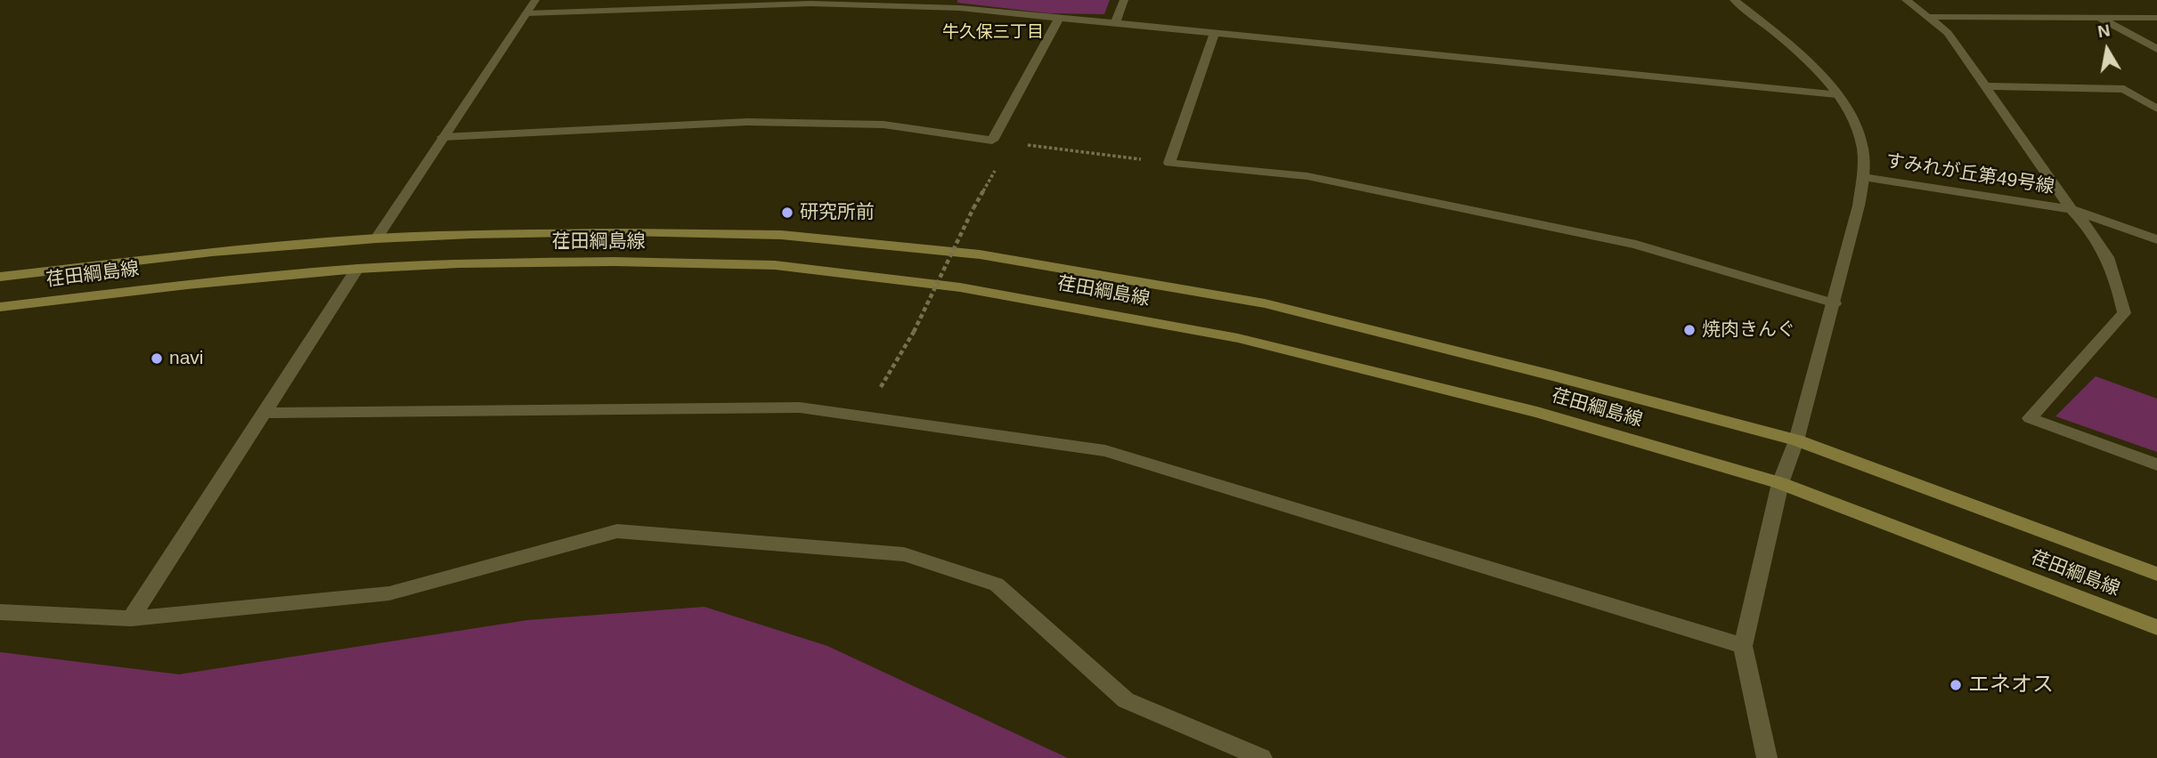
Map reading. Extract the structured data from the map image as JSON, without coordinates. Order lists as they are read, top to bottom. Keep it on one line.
{"streets":{"main road":["荏田綱島線"],"street":["すみれが丘第49号線"]},"districts":["牛久保三丁目"],"places":["研究所前","焼肉きんぐ","navi","エネオス"],"north":"top"}
